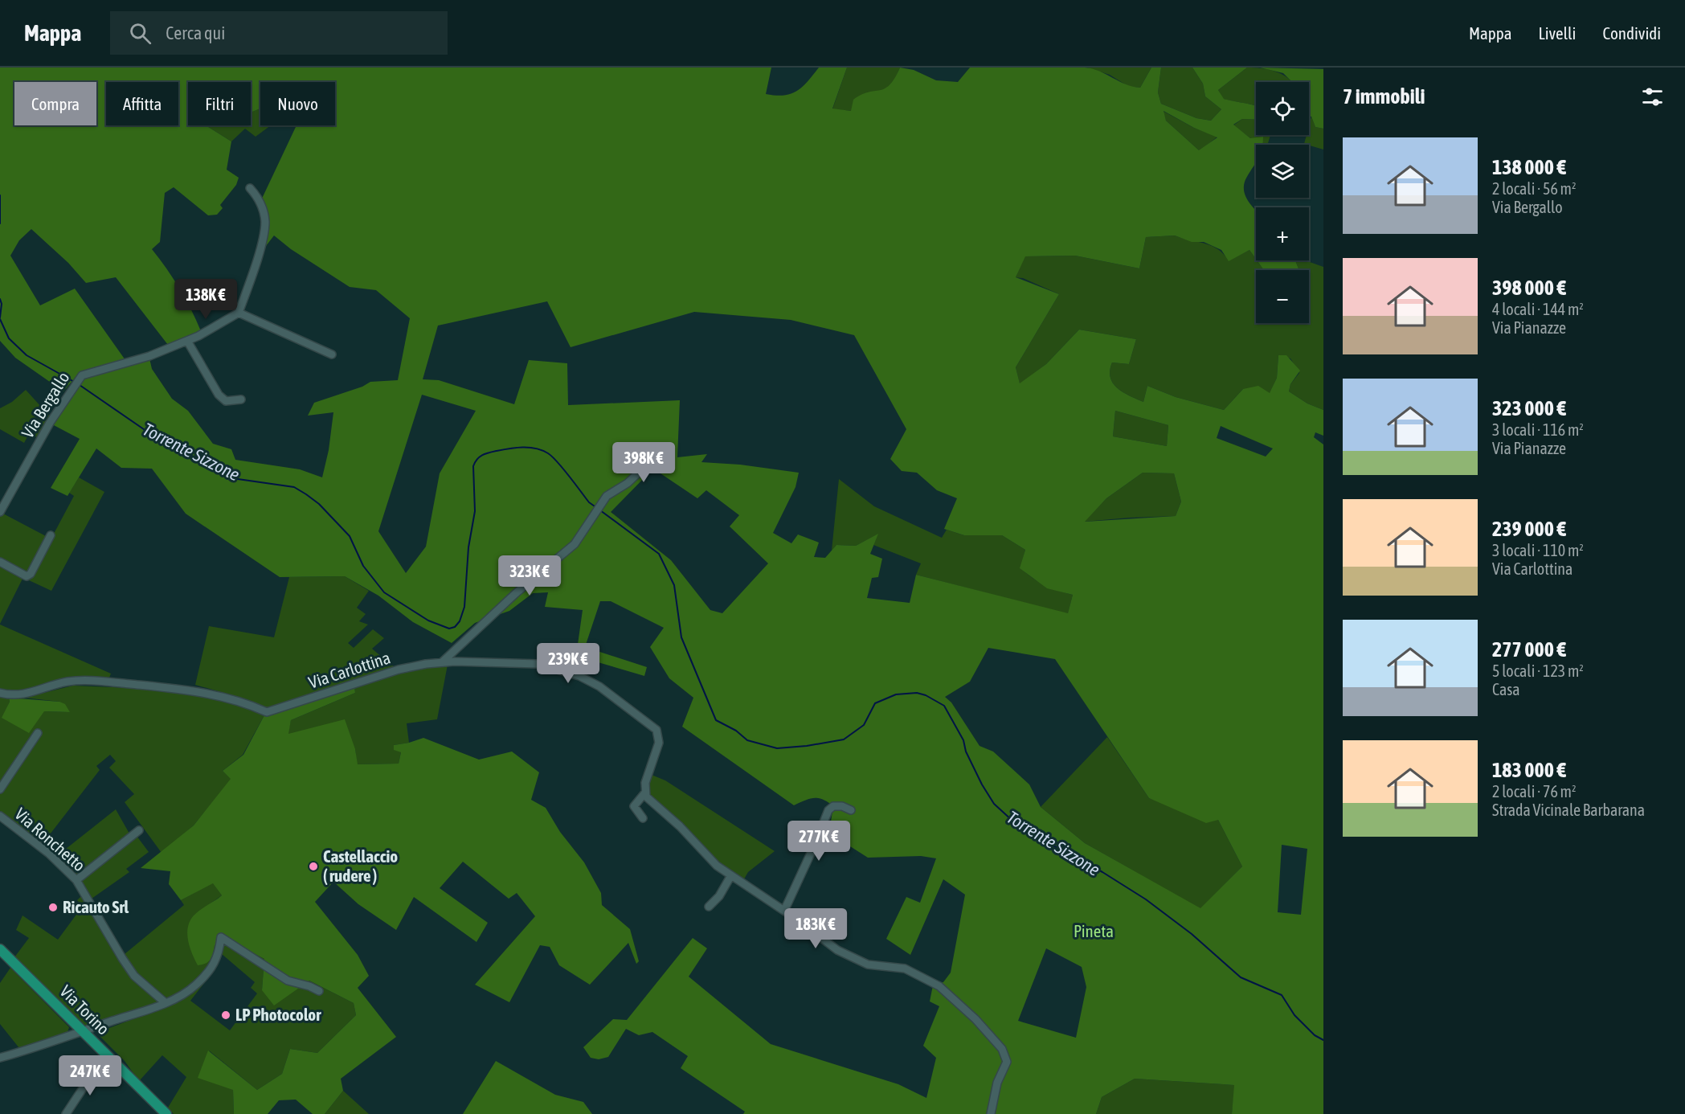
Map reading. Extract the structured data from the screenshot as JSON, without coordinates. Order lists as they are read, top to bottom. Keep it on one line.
{"streets":{"main road":["Via Torino"],"street":["Via Bergallo","Via Carlottina","Via Ronchetto"]},"water":["Torrente Sizzone"],"parks":["Pineta"],"places":["Castellaccio ( rudere )","Ricauto Srl","LP Photocolor"],"page":{"header":"Mappa","search":"Cerca qui","nav":["Mappa","Livelli","Condividi"],"heading":"7 immobili","map_buttons":["+","−"],"chip":["Compra","Affitta","Filtri","Nuovo"],"list":[{"name":"138 000 €","note":"2 locali · 56 m² · Via Bergallo"},{"name":"398 000 €","note":"4 locali · 144 m² · Via Pianazze"},{"name":"323 000 €","note":"3 locali · 116 m² · Via Pianazze"},{"name":"239 000 €","note":"3 locali · 110 m² · Via Carlottina"},{"name":"277 000 €","note":"5 locali · 123 m² · Casa"},{"name":"183 000 €","note":"2 locali · 76 m² · Strada Vicinale Barbarana"}],"price":["138K €","398K €","323K €","239K €","277K €","183K €","247K €"]}}
